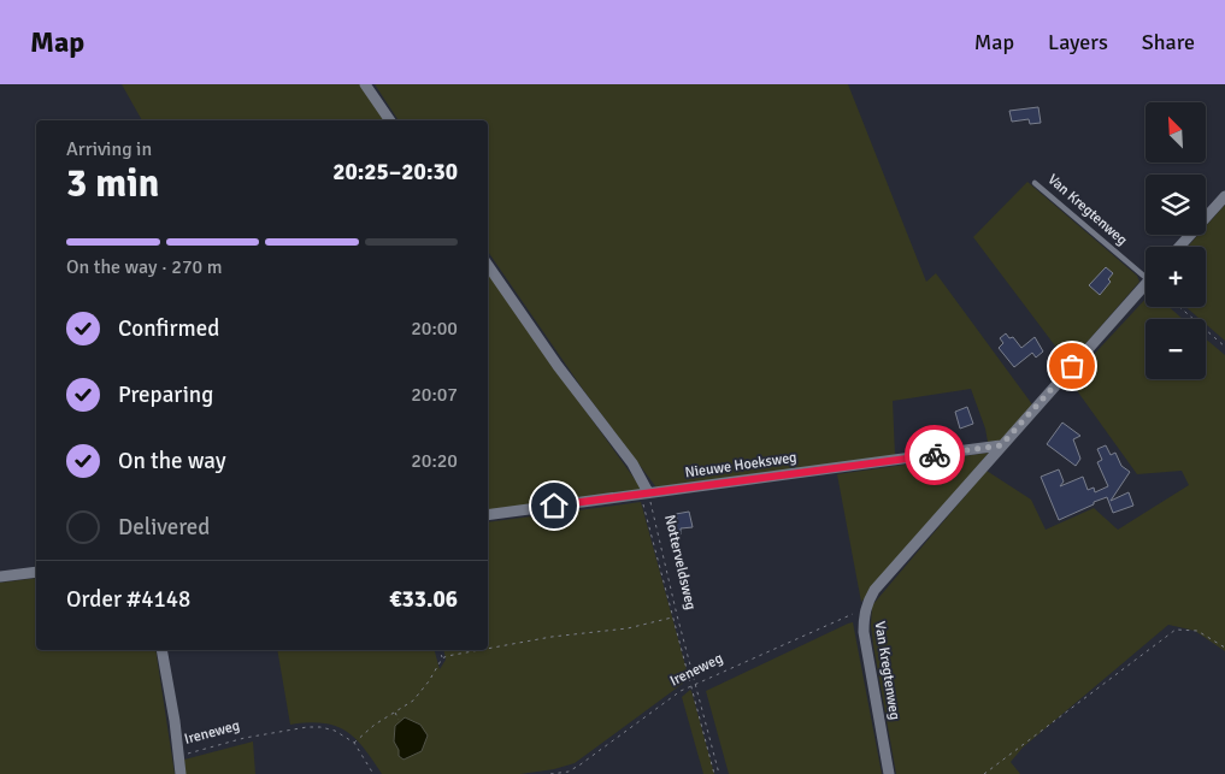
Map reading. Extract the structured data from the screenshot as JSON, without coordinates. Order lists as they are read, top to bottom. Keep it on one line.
{"streets":{"street":["Van Kregtenweg","Nieuwe Hoeksweg","Ireneweg"],"path":["Notterveldsweg"]},"crossings":[["Van Kregtenweg","Nieuwe Hoeksweg"],["Van Kregtenweg","Ireneweg"],["Nieuwe Hoeksweg","Notterveldsweg"],["Notterveldsweg","Ireneweg"]],"north":"top left","page":{"header":"Map","nav":["Map","Layers","Share"],"map_buttons":["+","−"],"heading":["3 min","Arriving in","20:25–20:30"],"panel":["Order #4148","€33.06"],"bar":"On the way · 270 m","list":[["Confirmed","20:00"],["Preparing","20:07"],["On the way","20:20"],"Delivered"]}}
